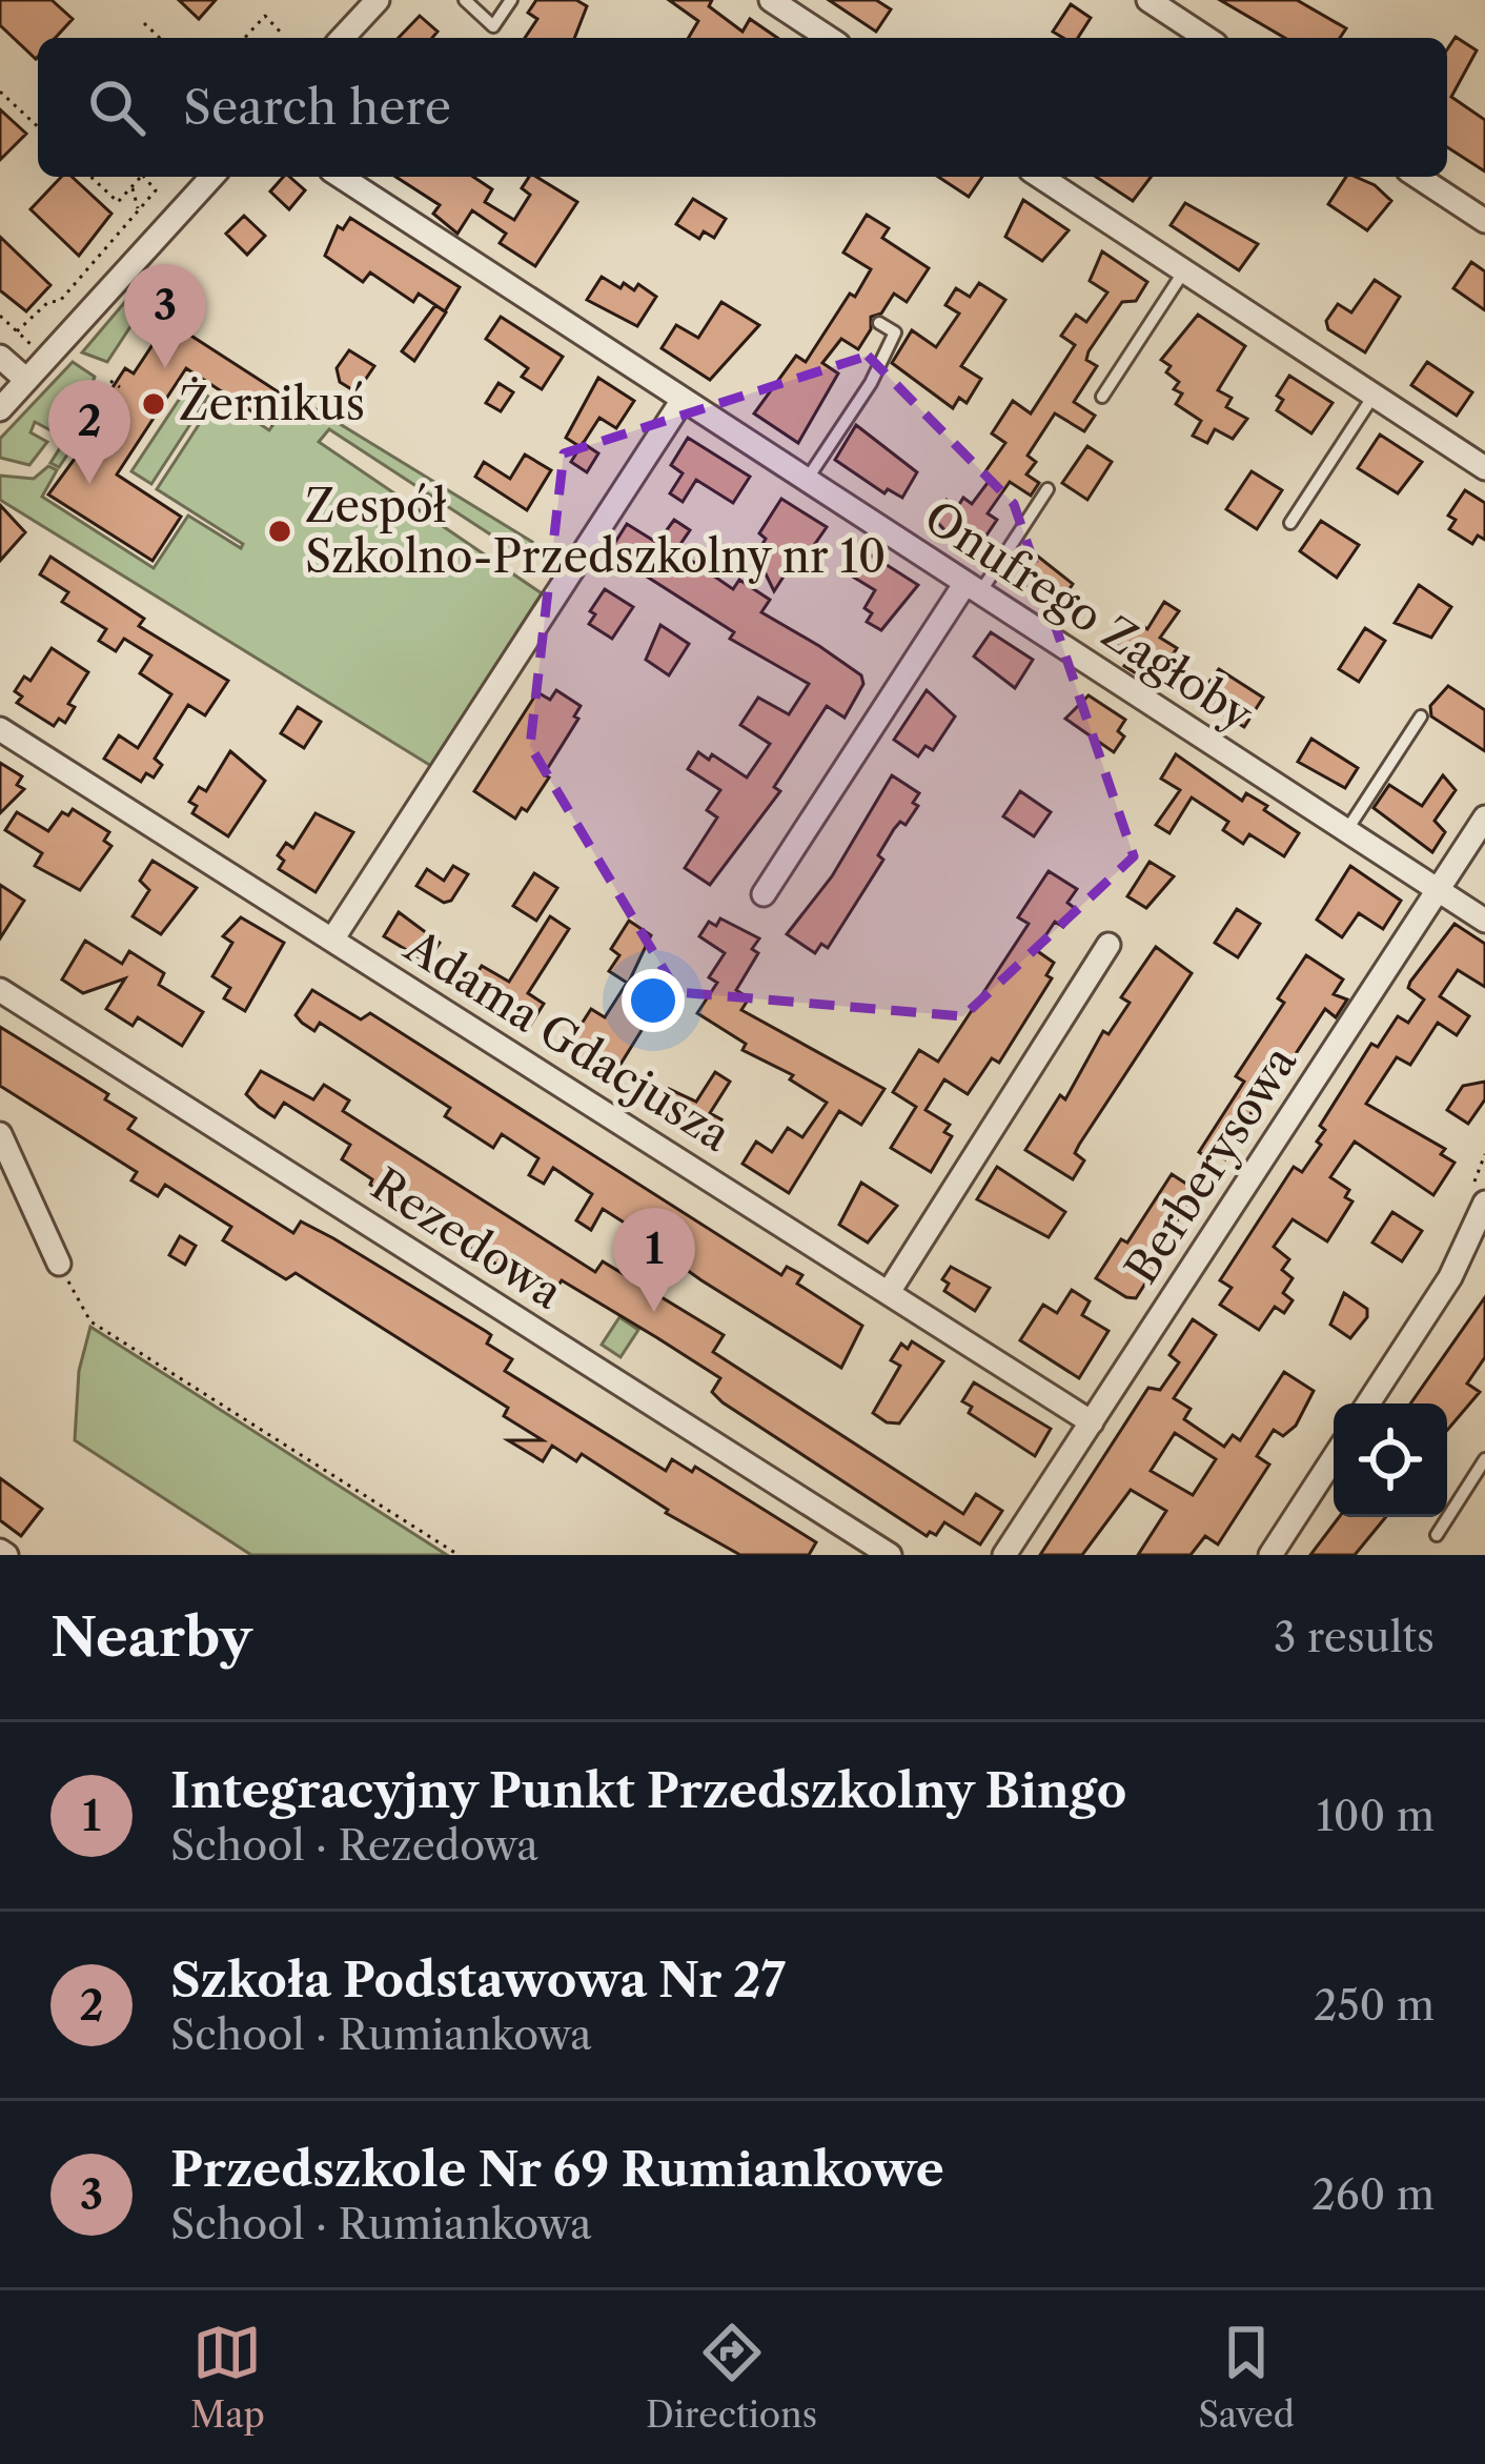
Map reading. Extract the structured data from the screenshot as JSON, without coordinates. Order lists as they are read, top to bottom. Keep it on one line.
{"streets":{"street":["Onufrego Zagłoby","Adama Gdacjusza","Berberysowa","Rezedowa"]},"crossings":[["Onufrego Zagłoby","Berberysowa"],["Adama Gdacjusza","Berberysowa"]],"places":["Żernikuś","Zespół Szkolno-Przedszkolny nr 10"],"page":{"search":"Search here","pins":["3","2","1"],"heading":["Nearby","3 results"],"list":[{"mark":"1","name":"Integracyjny Punkt Przedszkolny Bingo","note":"School · Rezedowa","value":"100 m"},{"mark":"2","name":"Szkoła Podstawowa Nr 27","note":"School · Rumiankowa","value":"250 m"},{"mark":"3","name":"Przedszkole Nr 69 Rumiankowe","note":"School · Rumiankowa","value":"260 m"}],"nav":["Map","Directions","Saved"]}}
